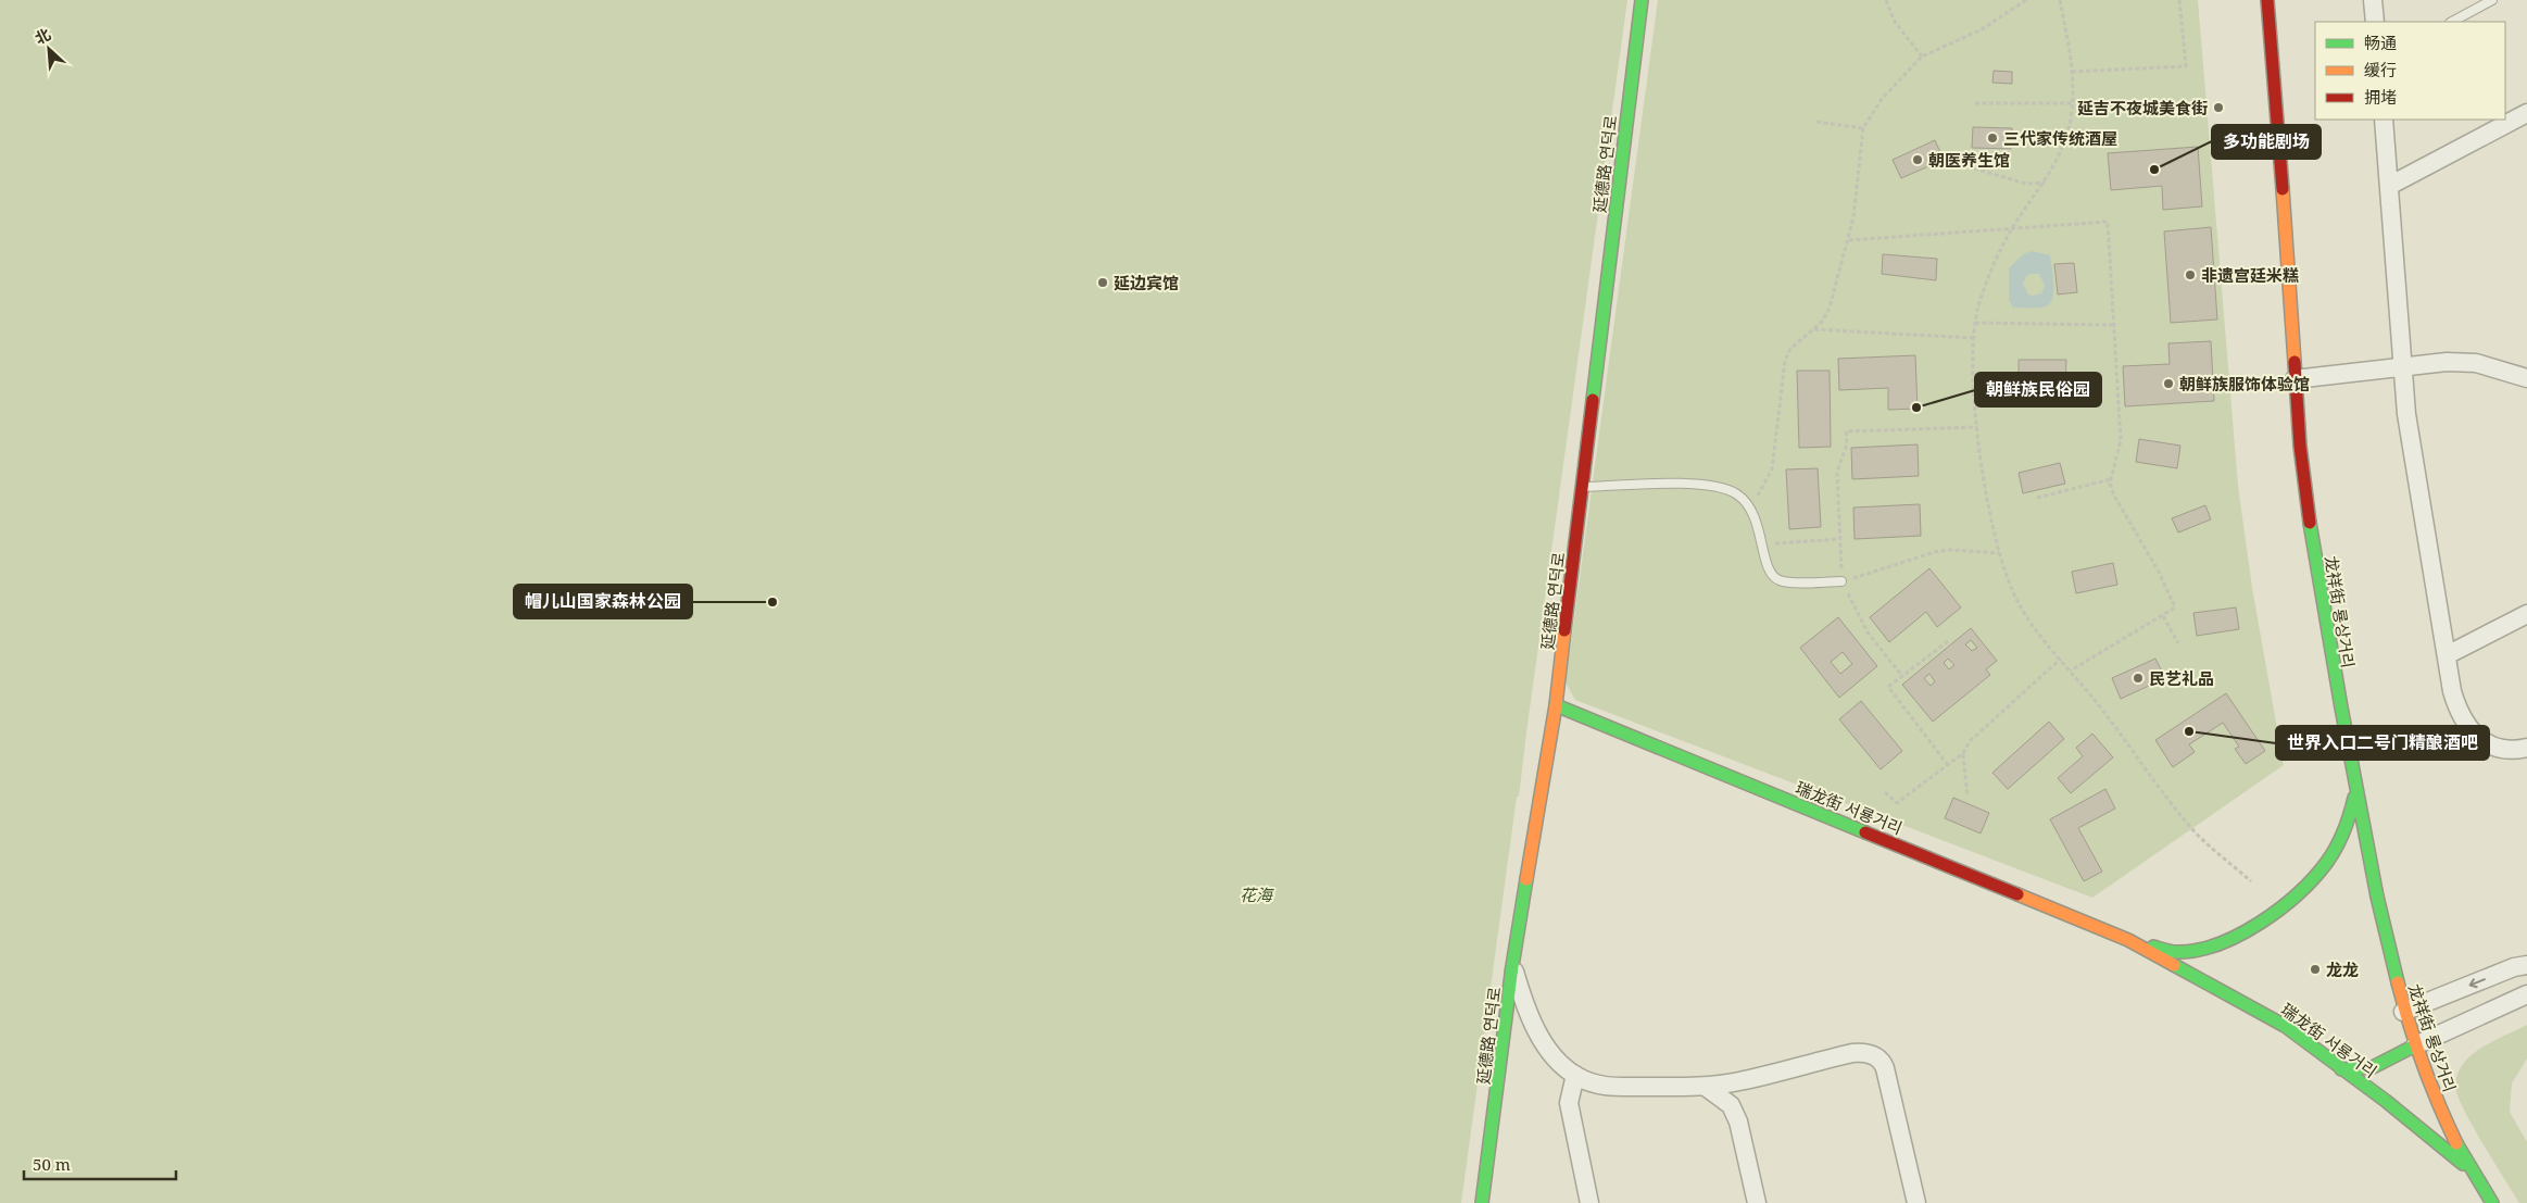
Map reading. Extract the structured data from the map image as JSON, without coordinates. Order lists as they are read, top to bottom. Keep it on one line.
{"streets":{"street":["延德路 연덕로","龙祥街 룡상거리","瑞龙街 서룡거리"]},"crossings":[["延德路 연덕로","瑞龙街 서룡거리"],["龙祥街 룡상거리","瑞龙街 서룡거리"]],"parks":["花海"],"places":["延吉不夜城美食街","三代家传统酒屋","朝医养生馆","多功能剧场","非遗宫廷米糕","延边宾馆","朝鲜族服饰体验馆","朝鲜族民俗园","帽儿山国家森林公园","民艺礼品","世界入口二号门精酿酒吧","龙龙"],"legend":["畅通","缓行","拥堵"],"scale_bar":"50 m","north":"top left"}
